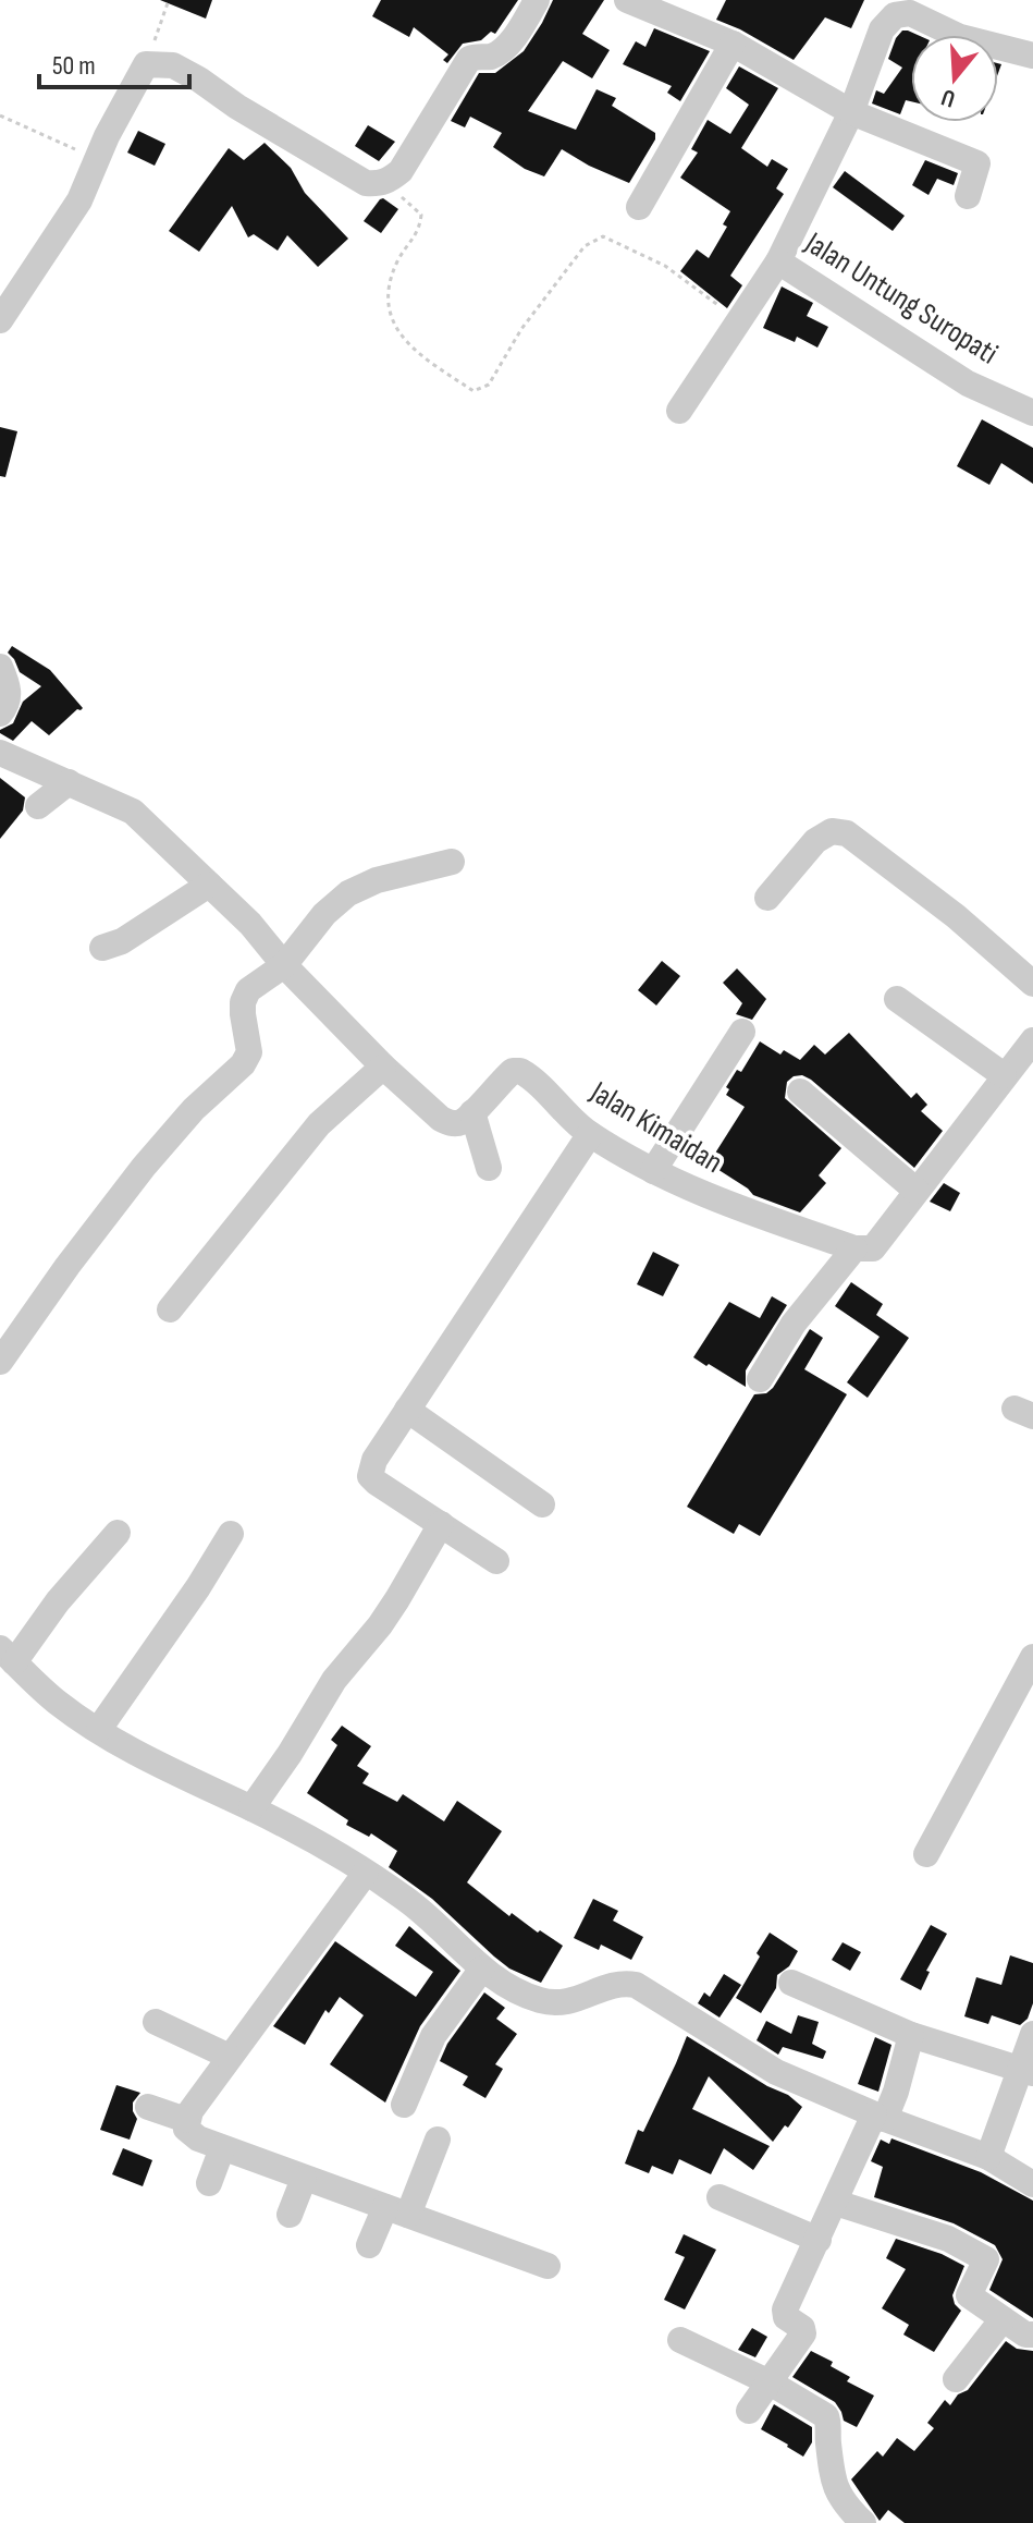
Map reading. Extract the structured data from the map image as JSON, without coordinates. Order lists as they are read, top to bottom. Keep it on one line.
{"streets":{"street":["Jalan Untung Suropati","Jalan Kimaidan"]},"scale_bar":"50 m","north":"bottom"}
